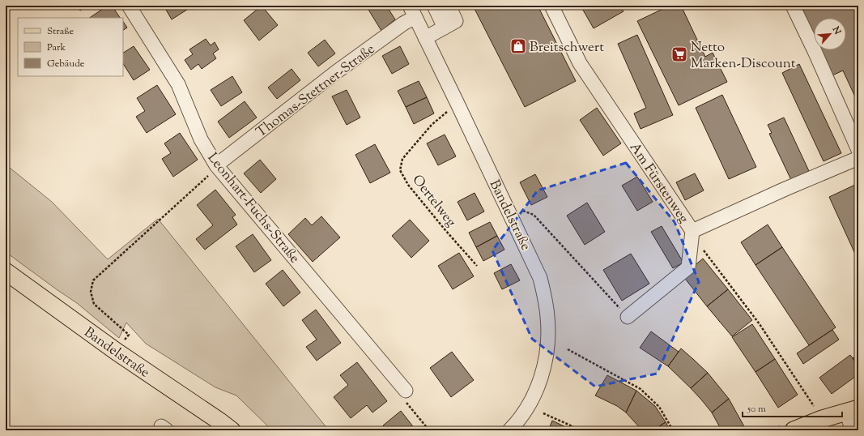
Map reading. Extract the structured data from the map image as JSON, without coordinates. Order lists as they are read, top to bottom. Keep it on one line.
{"streets":{"main road":["Bandelstraße"],"street":["Thomas-Stettner-Straße","Am Fürstenweg","Leonhart-Fuchs-Straße"],"path":["Oertelweg"]},"crossings":[["Thomas-Stettner-Straße","Leonhart-Fuchs-Straße"],["Thomas-Stettner-Straße","Bandelstraße"],["Oertelweg","Bandelstraße"]],"places":{"shop":["Breitschwert"],"supermarket":["Netto Marken-Discount"]},"legend":["Straße","Park","Gebäude"],"scale_bar":"50 m","north":"top right"}
